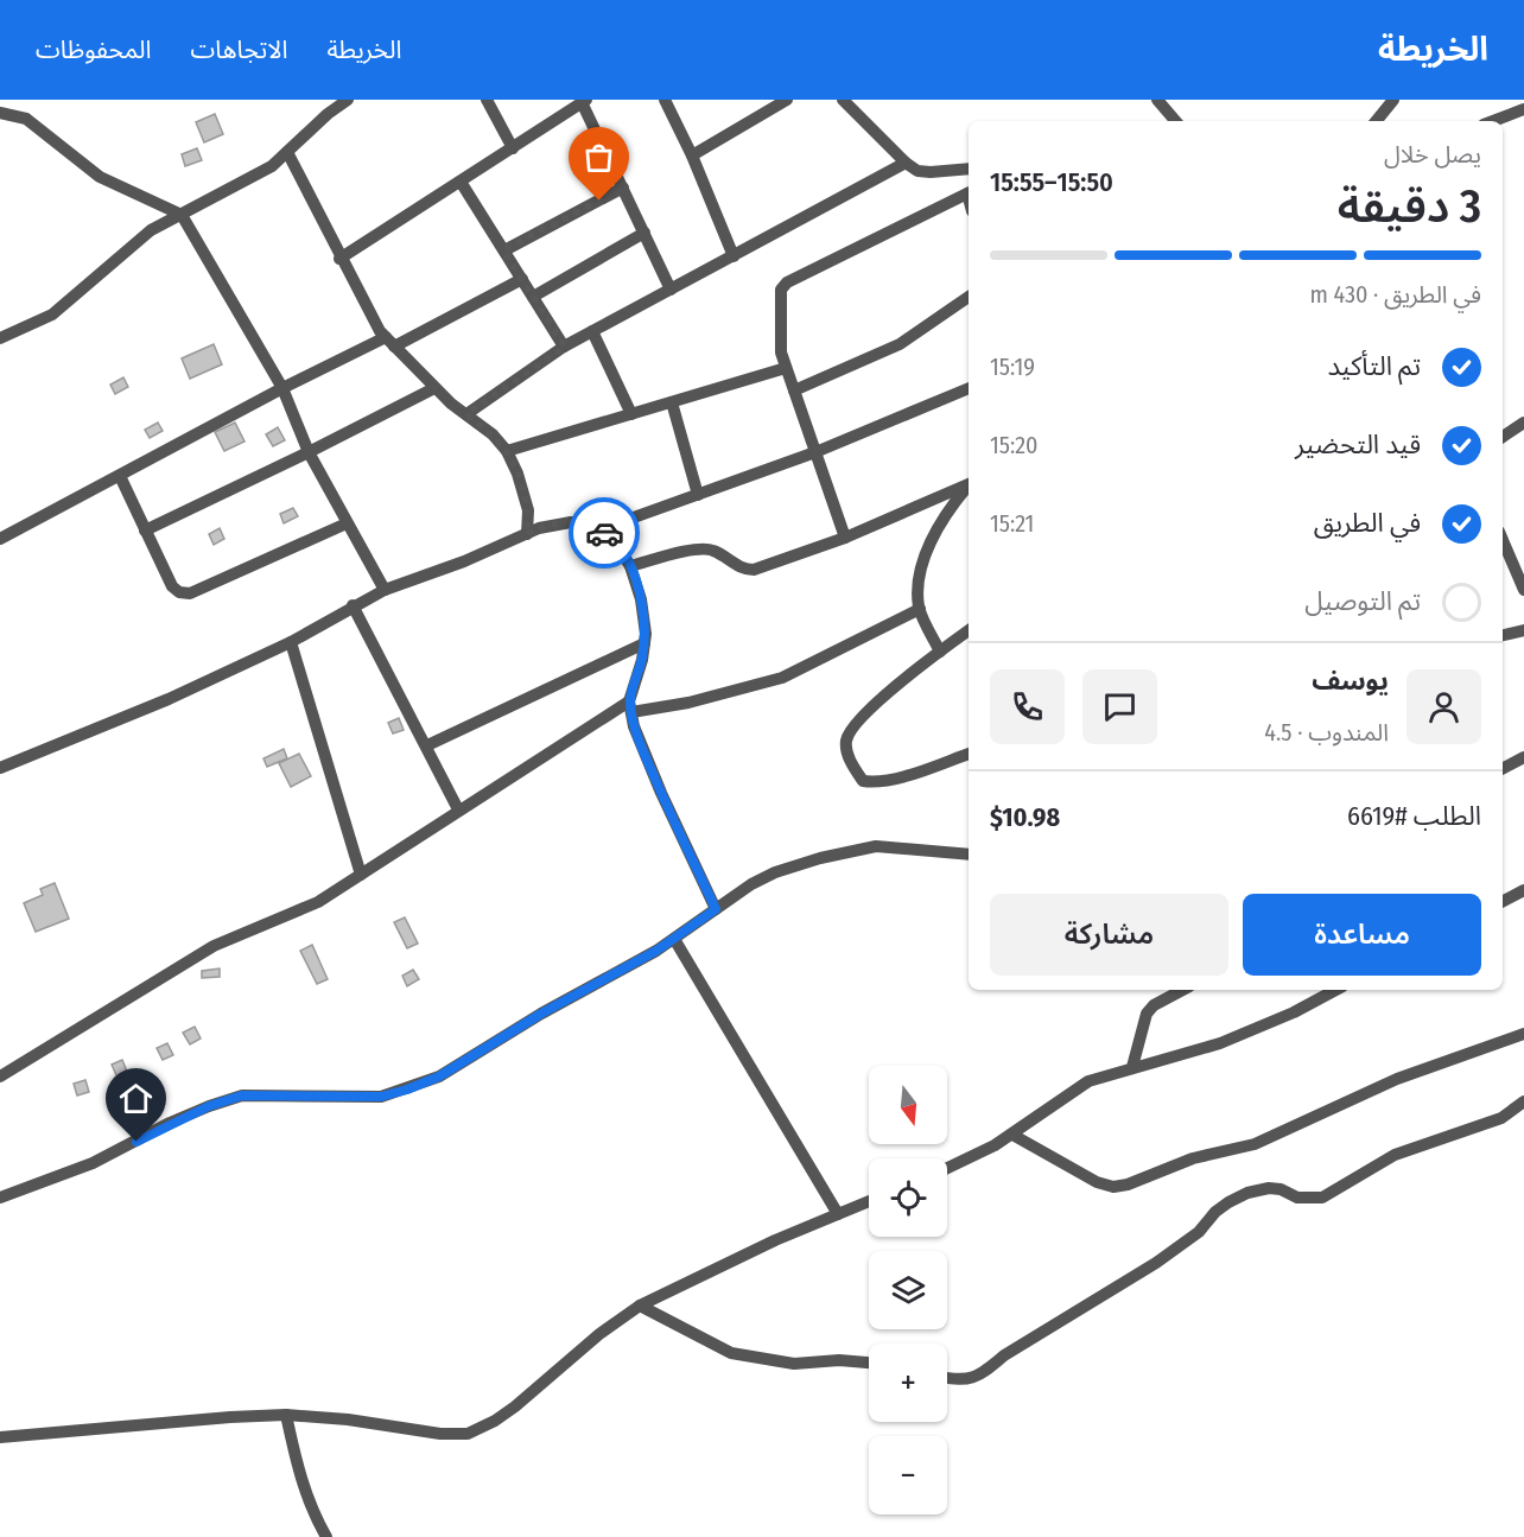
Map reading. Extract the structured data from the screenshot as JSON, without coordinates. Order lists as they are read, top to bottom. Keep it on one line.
{"north":"bottom","page":{"header":"الخريطة","nav":["الخريطة","الاتجاهات","المحفوظات"],"heading":["3 دقيقة","يصل خلال","15:50–15:55"],"panel":["يوسف","المندوب · 4.5","الطلب #6619","$10.98"],"bar":"في الطريق · 430 m","list":[["تم التأكيد","15:19"],["قيد التحضير","15:20"],["في الطريق","15:21"],"تم التوصيل"],"buttons":["مساعدة","مشاركة"],"map_buttons":["+","−"]}}
